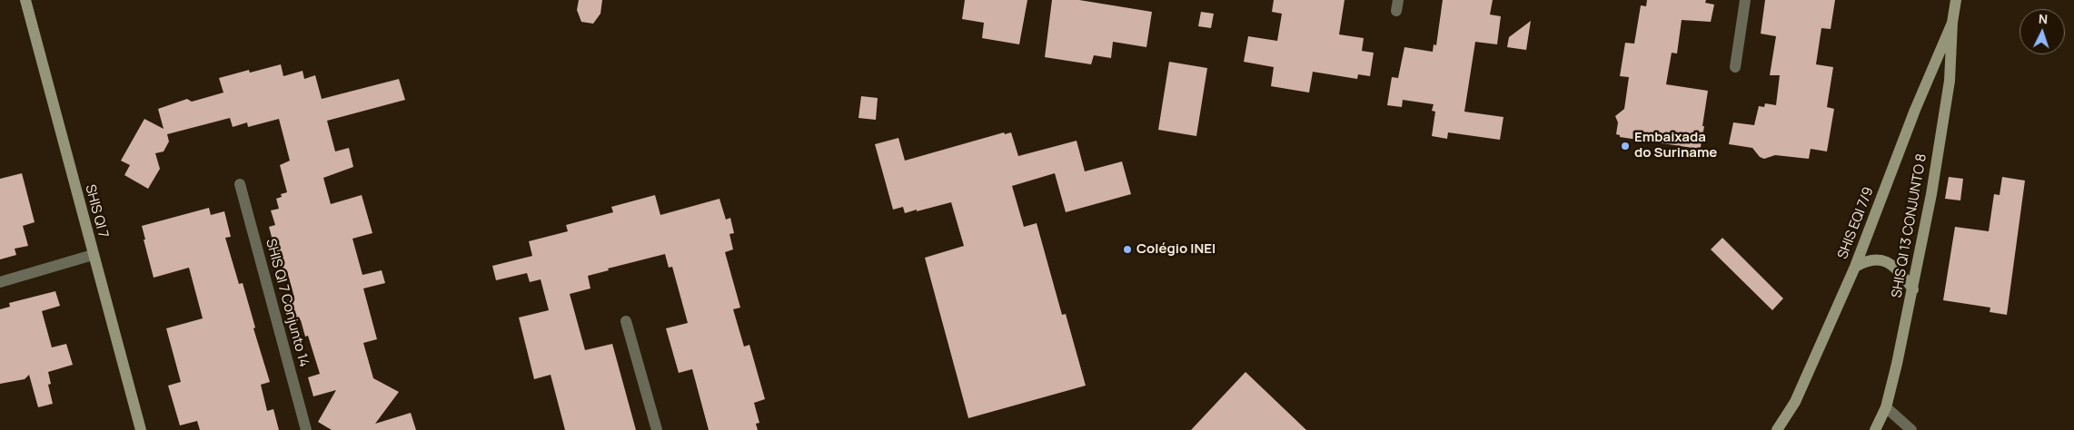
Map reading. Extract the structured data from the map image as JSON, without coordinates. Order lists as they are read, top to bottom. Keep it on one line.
{"streets":{"street":["SHIS QI 7","SHIS EQI 7/9","SHIS QI 13 CONJUNTO 8","SHIS QI 7 Conjunto 14"]},"crossings":[["SHIS EQI 7/9","SHIS QI 13 CONJUNTO 8"]],"places":["Embaixada do Suriname","Colégio INEI"],"north":"top"}
